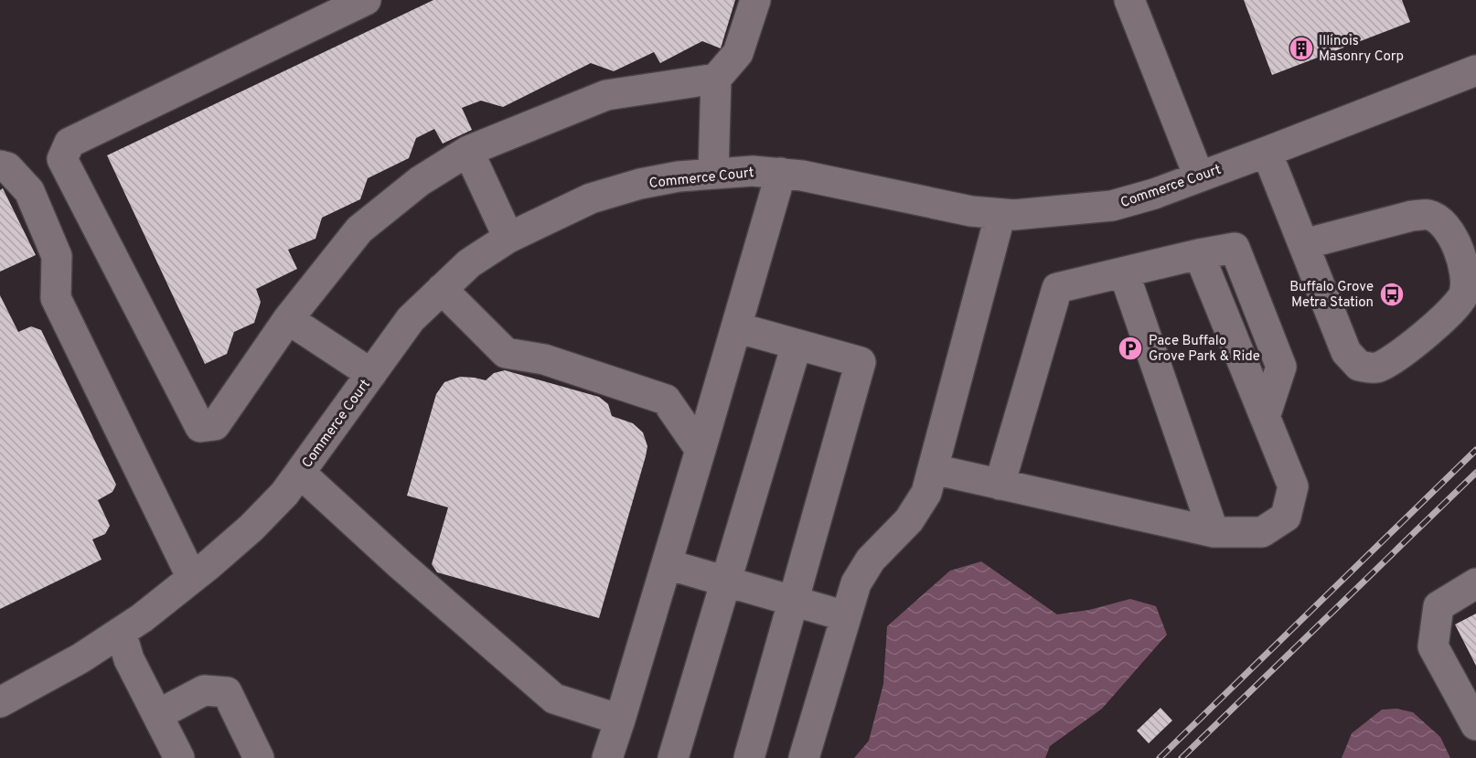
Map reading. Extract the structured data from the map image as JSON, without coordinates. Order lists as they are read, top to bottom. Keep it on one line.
{"streets":{"lane":["Commerce Court"]},"places":{"building":["Illinois Masonry Corp"],"bus stop":["Buffalo Grove Metra Station"],"parking":["Pace Buffalo Grove Park & Ride"]}}
